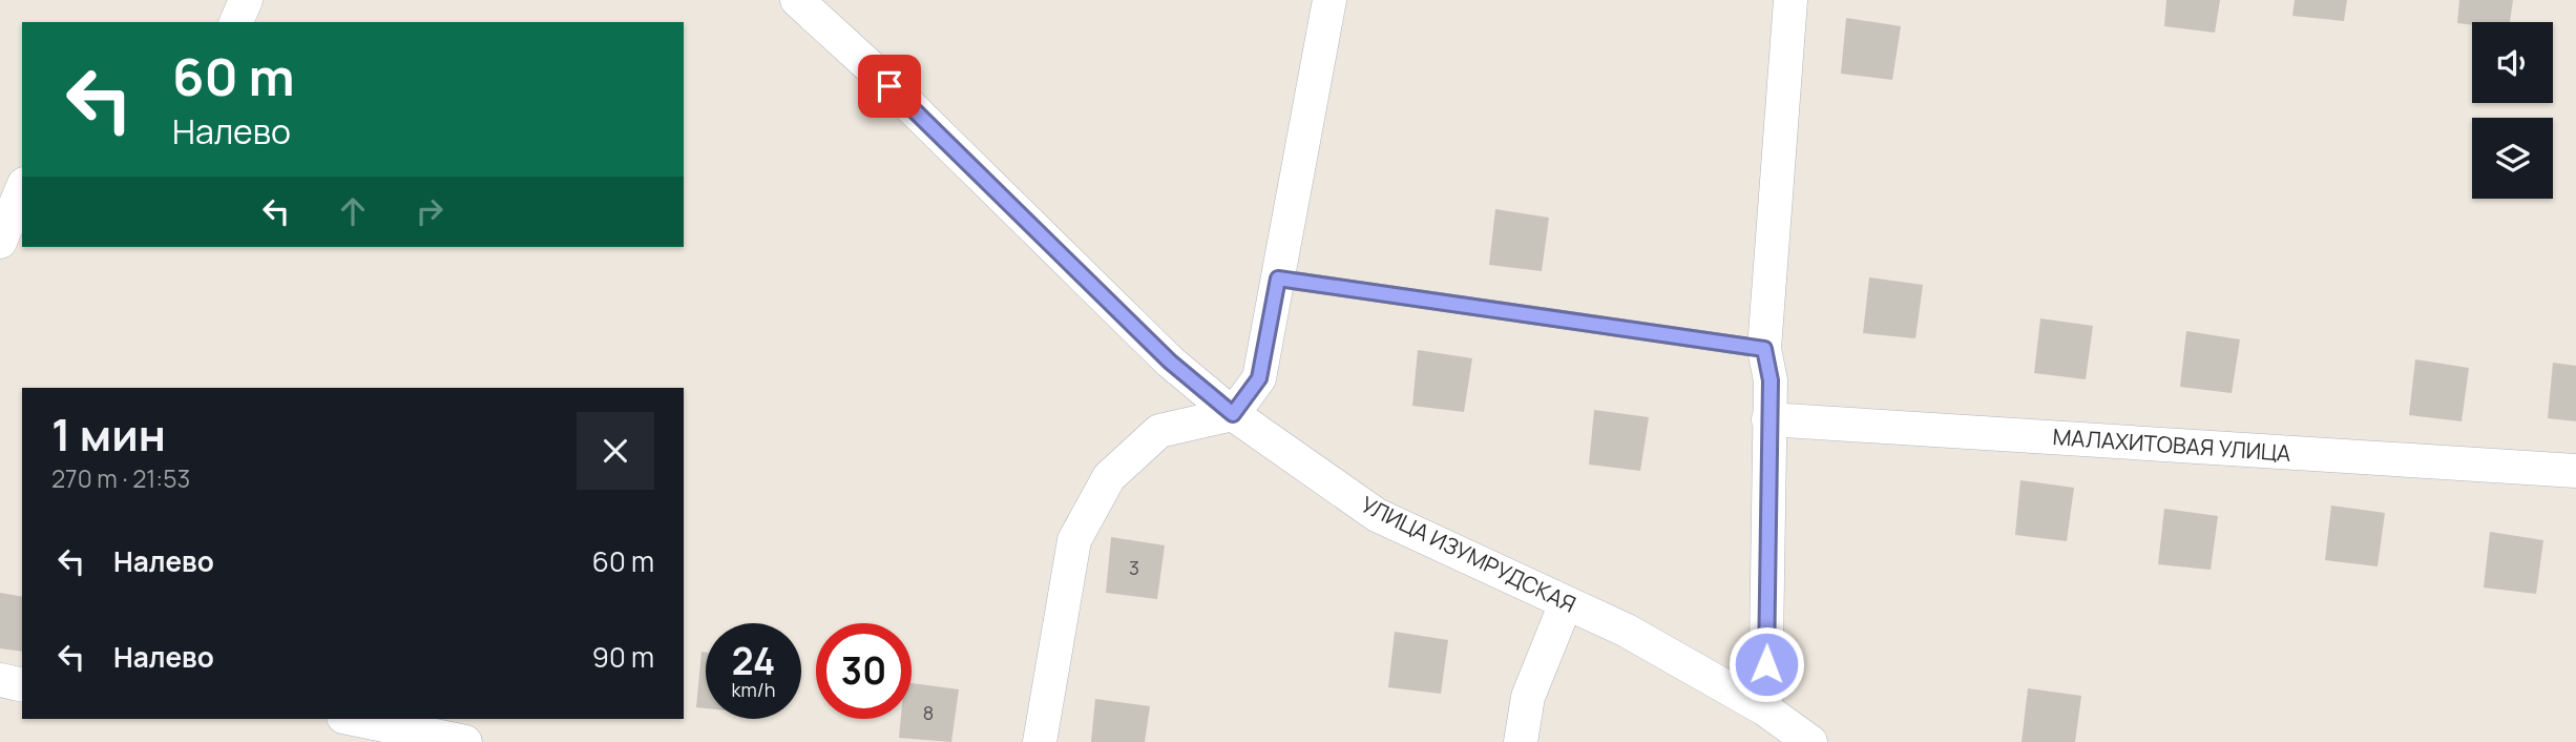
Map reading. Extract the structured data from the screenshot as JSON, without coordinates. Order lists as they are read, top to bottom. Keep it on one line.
{"streets":{"street":["МАЛАХИТОВАЯ УЛИЦА","УЛИЦА ИЗУМРУДСКАЯ"]},"house_numbers":["3","8"],"page":{"turn":["60 m","Налево"],"heading":["1 мин","270 m · 21:53"],"list":[{"name":"Налево","value":"60 m"},{"name":"Налево","value":"90 m"}],"speed":"24 km/h","limit":"30"}}
